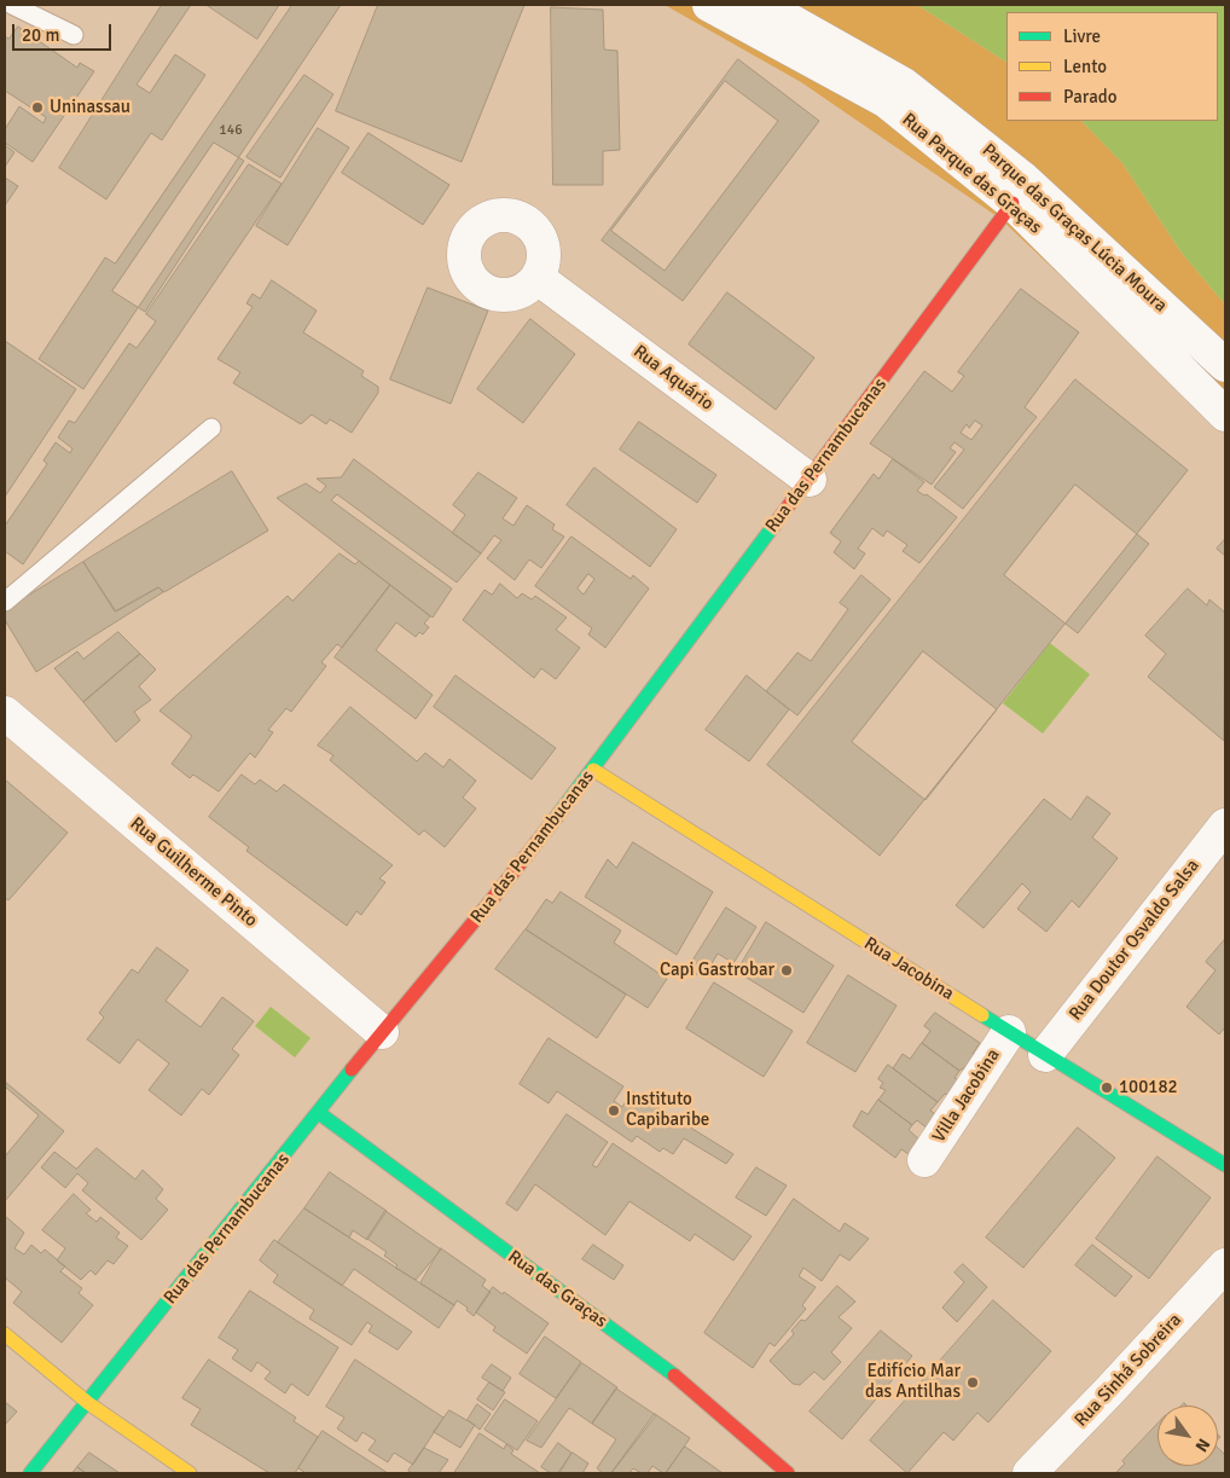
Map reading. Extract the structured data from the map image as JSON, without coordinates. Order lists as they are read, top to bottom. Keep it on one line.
{"streets":{"street":["Rua Parque das Graças","Parque das Graças Lúcia Moura","Rua Aquário","Rua das Pernambucanas","Rua Guilherme Pinto","Rua Doutor Osvaldo Salsa","Rua Jacobina","Villa Jacobina","Rua das Graças","Rua Sinhá Sobreira"]},"crossings":[["Rua Parque das Graças","Rua das Pernambucanas"],["Rua Aquário","Rua das Pernambucanas"],["Rua das Pernambucanas","Rua Guilherme Pinto"],["Rua das Pernambucanas","Rua Jacobina"],["Rua das Pernambucanas","Rua das Graças"],["Rua Doutor Osvaldo Salsa","Rua Jacobina"],["Rua Jacobina","Villa Jacobina"]],"places":["Uninassau","Capi Gastrobar","100182","Instituto Capibaribe","Edifício Mar das Antilhas"],"house_numbers":["146"],"legend":["Livre","Lento","Parado"],"scale_bar":"20 m","north":"bottom right"}
